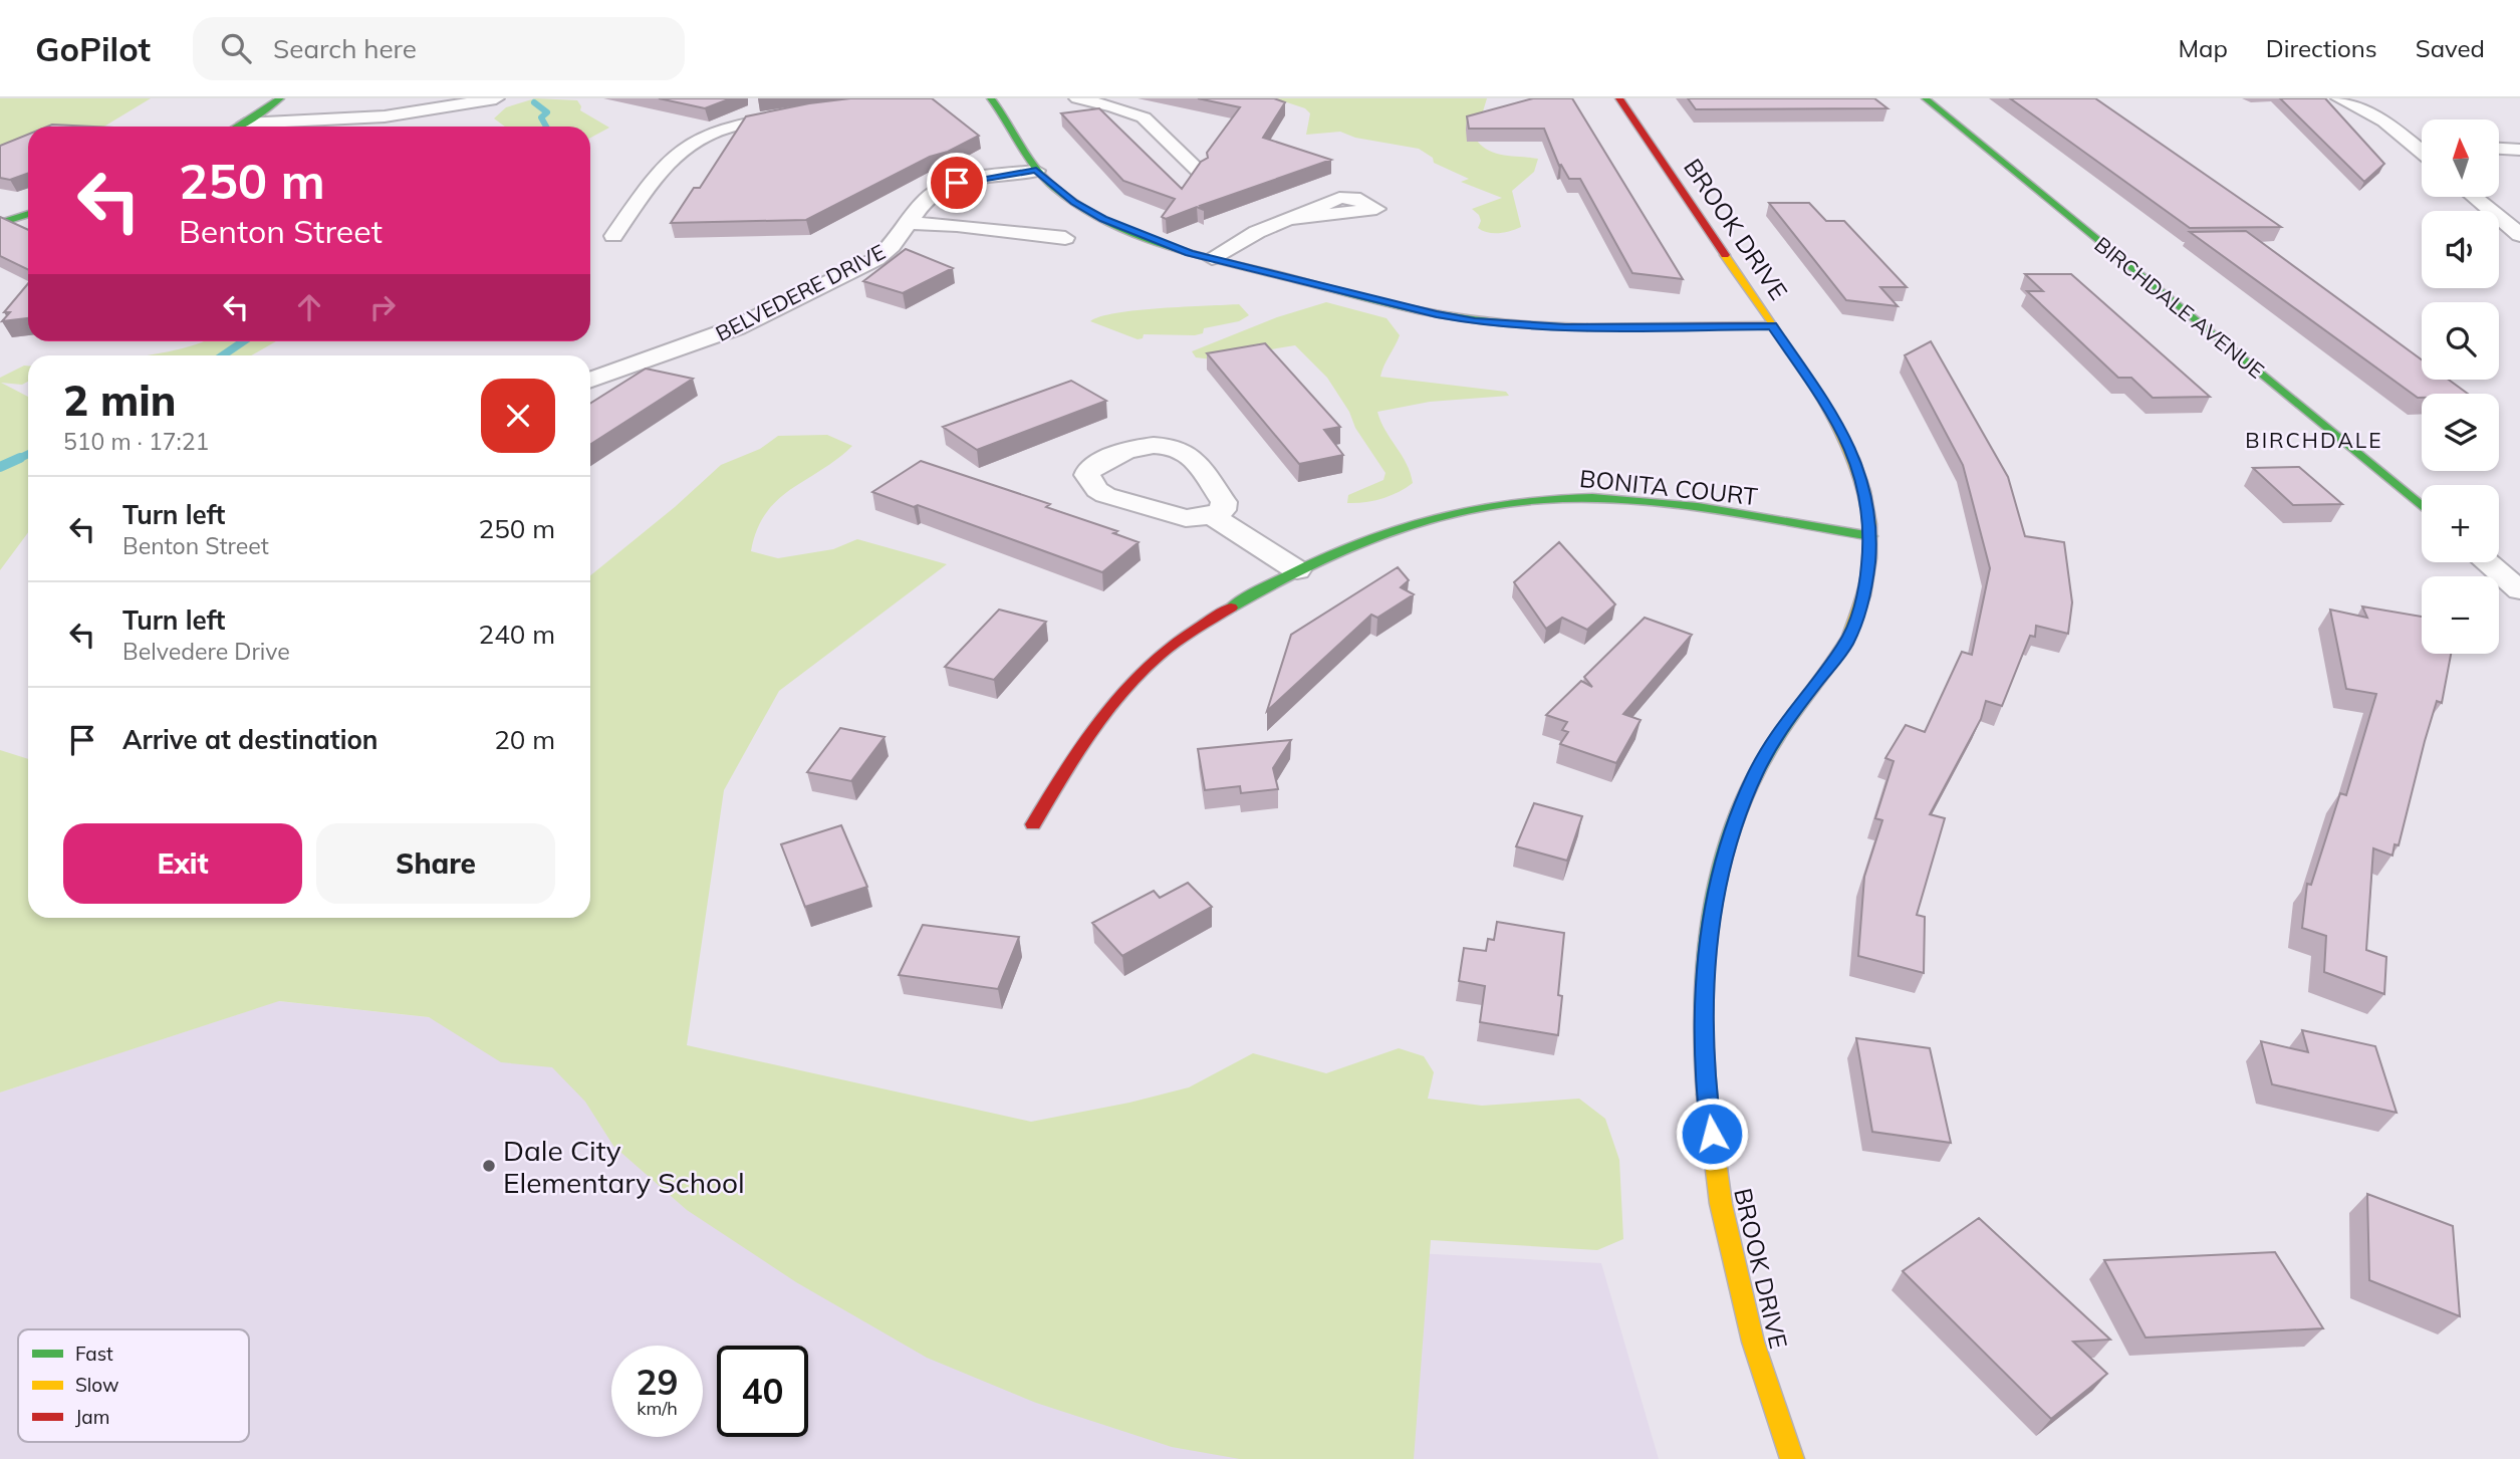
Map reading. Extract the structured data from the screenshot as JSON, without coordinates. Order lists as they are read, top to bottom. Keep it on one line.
{"streets":{"street":["BROOK DRIVE","BELVEDERE DRIVE","BIRCHDALE AVENUE","BONITA COURT"]},"crossings":[["BROOK DRIVE","BONITA COURT"]],"districts":["BIRCHDALE"],"places":["Dale City Elementary School"],"legend":["Fast","Slow","Jam"],"north":"top","page":{"header":"GoPilot","search":"Search here","nav":["Map","Directions","Saved"],"map_buttons":["+","−"],"turn":["250 m","Benton Street"],"heading":["2 min","510 m · 17:21"],"list":[{"name":"Turn left","note":"Benton Street","value":"250 m"},{"name":"Turn left","note":"Belvedere Drive","value":"240 m"},{"name":"Arrive at destination","value":"20 m"}],"buttons":["Exit","Share"],"speed":"29 km/h","limit":"40"}}
